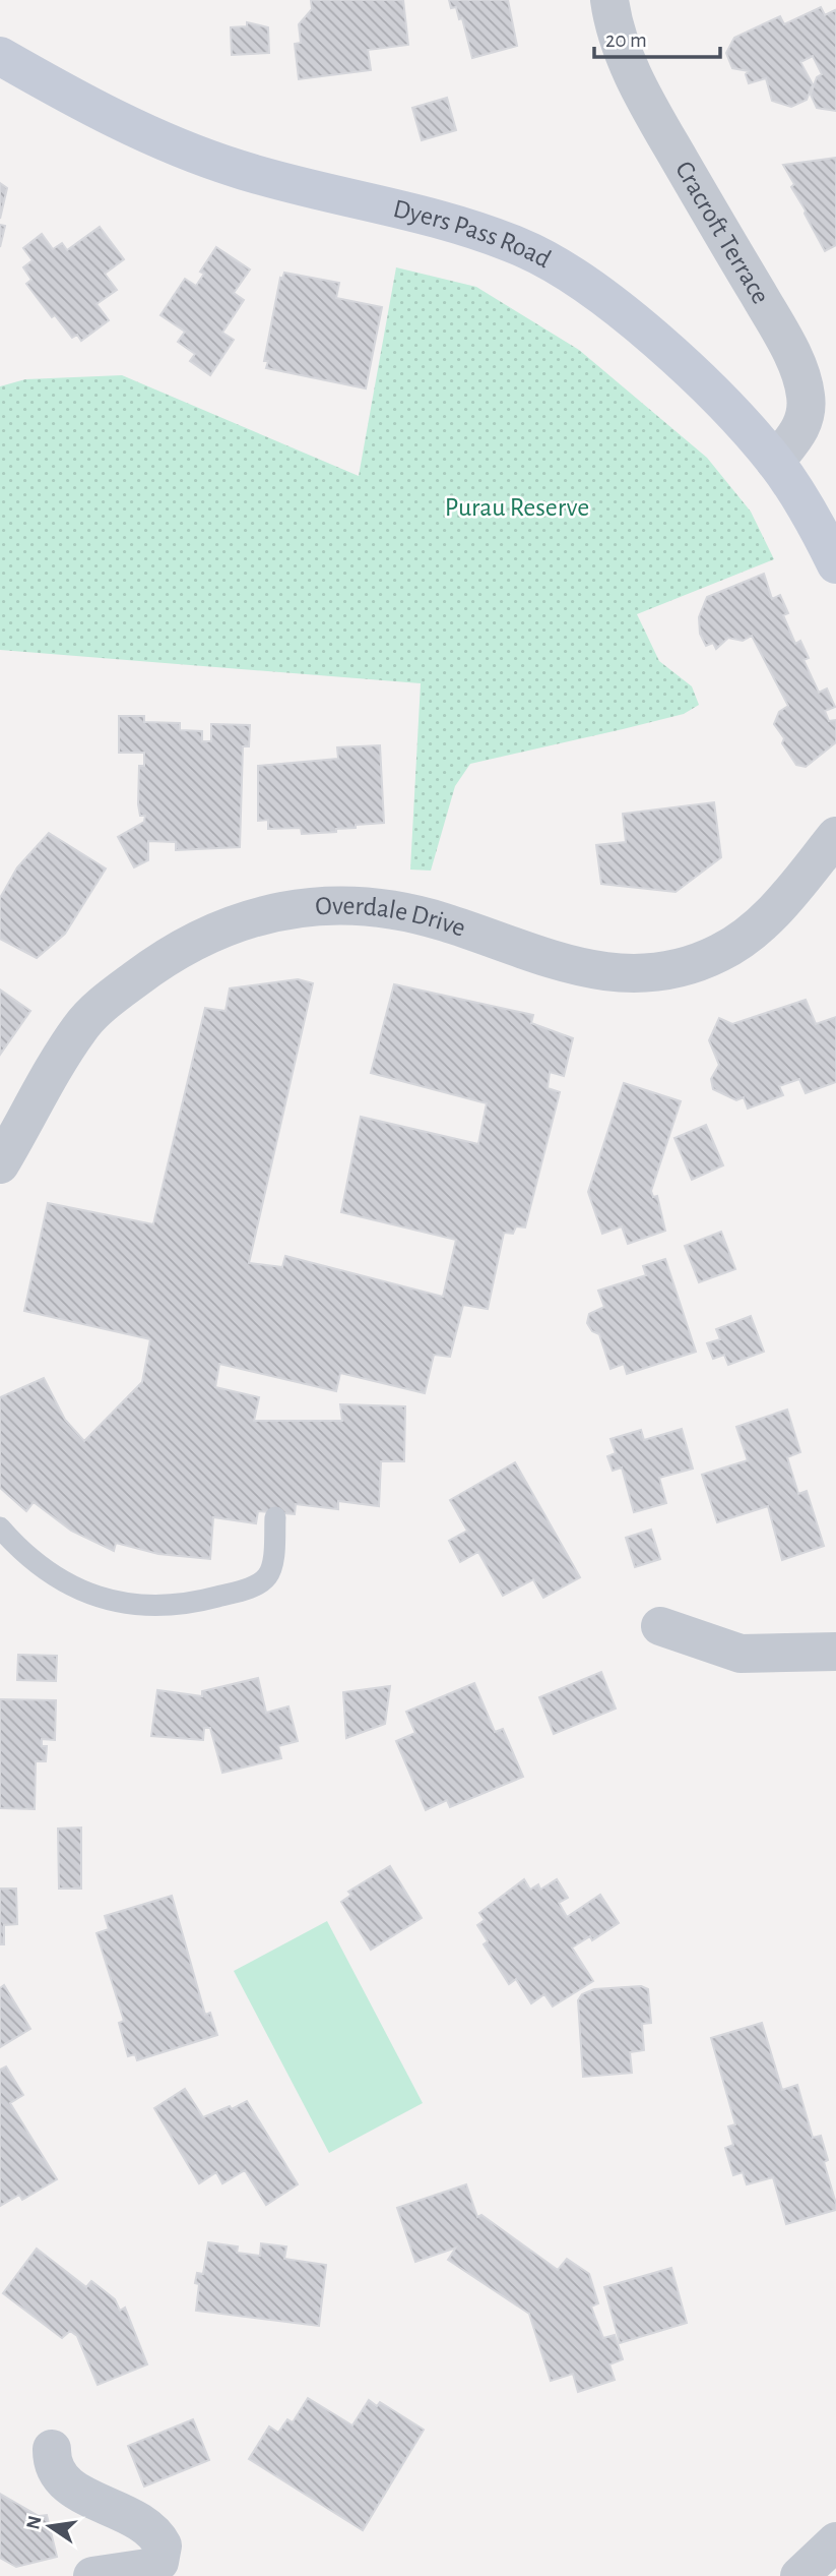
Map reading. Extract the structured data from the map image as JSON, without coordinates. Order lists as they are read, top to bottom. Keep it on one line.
{"streets":{"main road":["Dyers Pass Road"],"street":["Cracroft Terrace","Overdale Drive"]},"crossings":[["Cracroft Terrace","Dyers Pass Road"]],"parks":["Purau Reserve"],"scale_bar":"20 m","north":"left"}
